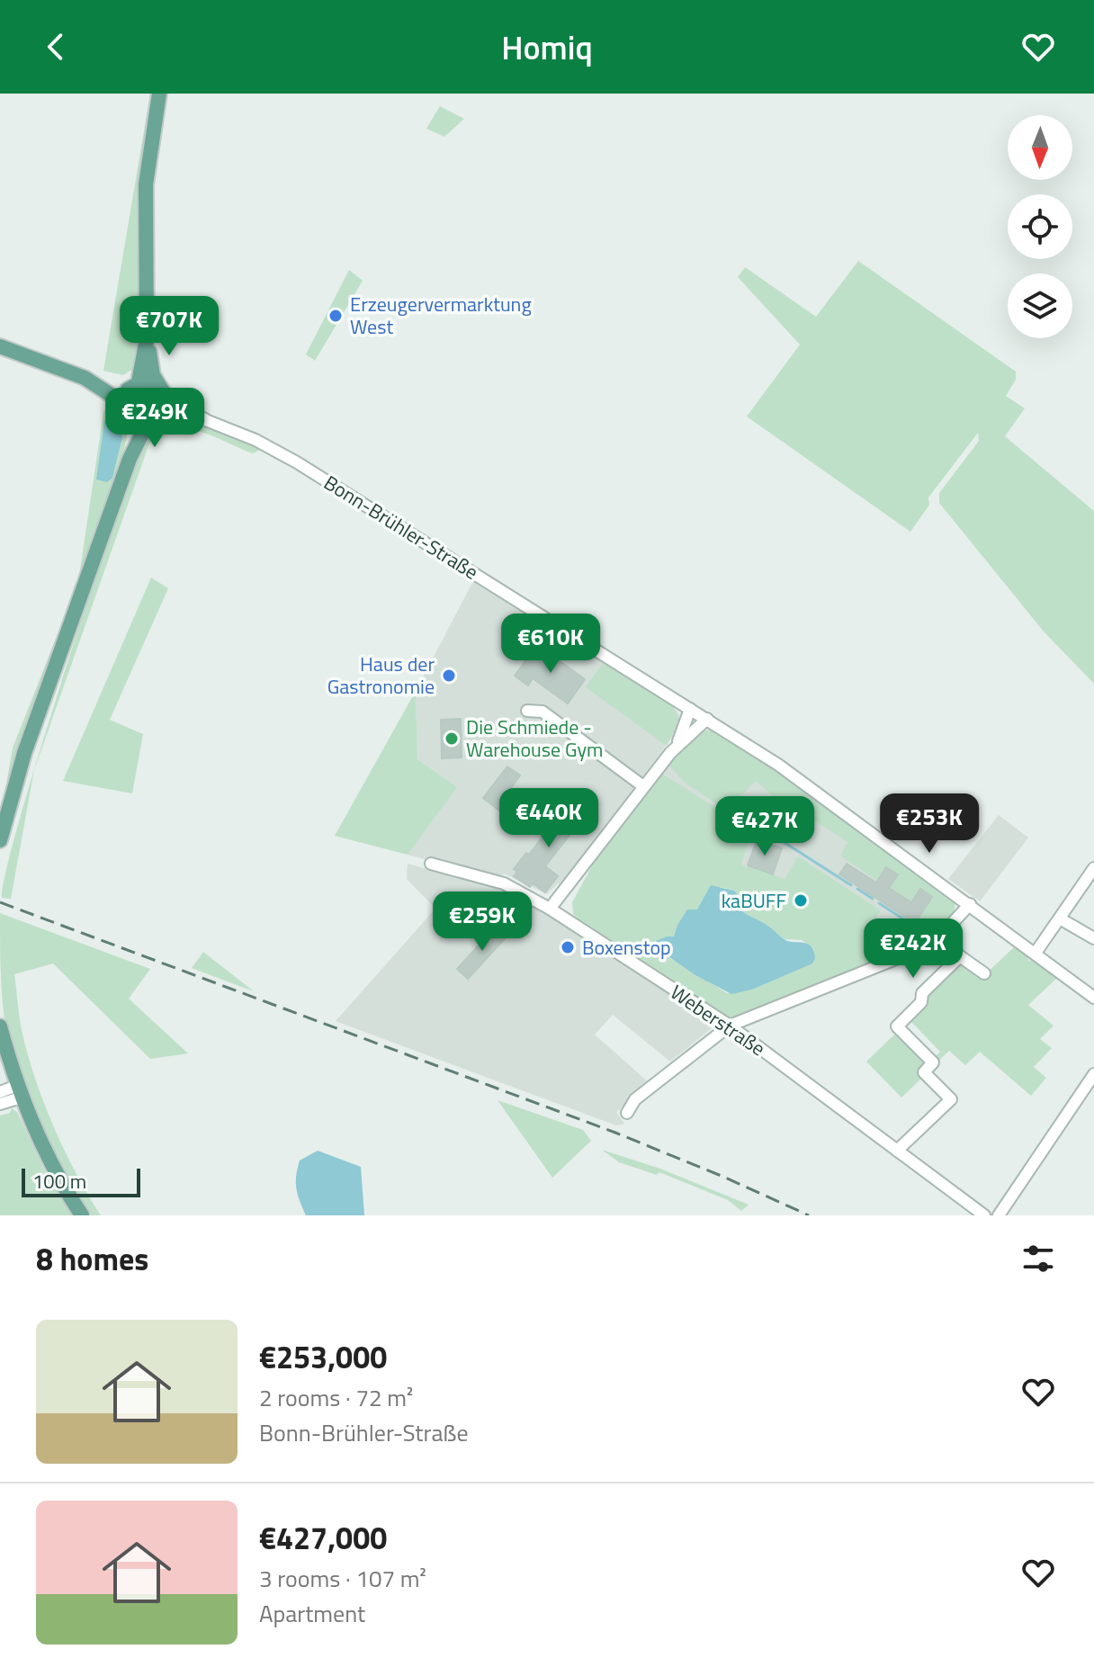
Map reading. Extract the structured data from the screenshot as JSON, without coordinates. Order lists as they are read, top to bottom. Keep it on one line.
{"streets":{"street":["Bonn-Brühler-Straße","Weberstraße"]},"places":["Erzeugervermarktung West","Haus der Gastronomie","Die Schmiede - Warehouse Gym","kaBUFF","Boxenstop"],"scale_bar":"100 m","north":"bottom","page":{"header":"Homiq","price":["€707K","€249K","€610K","€440K","€253K","€427K","€259K","€242K"],"scale":"100 m","heading":"8 homes","list":[{"name":"€253,000","note":"2 rooms · 72 m² · Bonn-Brühler-Straße"},{"name":"€427,000","note":"3 rooms · 107 m² · Apartment"}]}}
